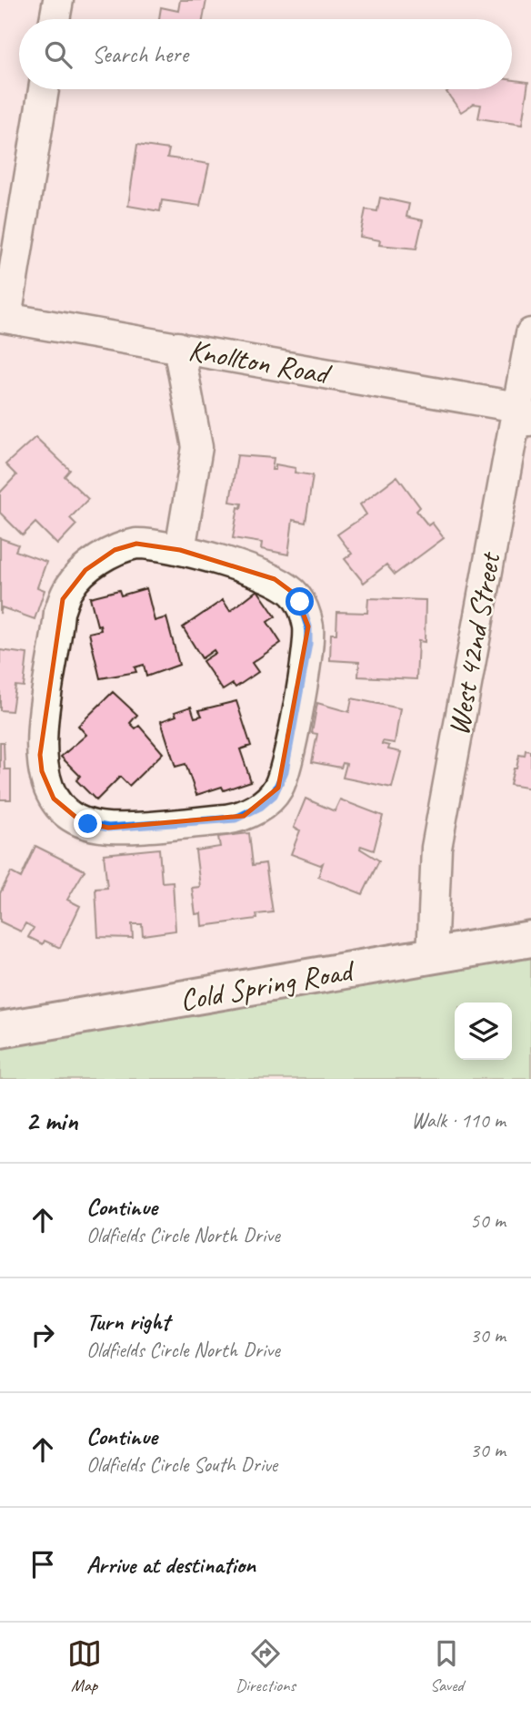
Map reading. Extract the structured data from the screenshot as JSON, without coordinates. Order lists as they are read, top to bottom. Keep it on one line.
{"streets":{"street":["Knollton Road","West 42nd Street","Cold Spring Road"]},"crossings":[["Knollton Road","West 42nd Street"],["West 42nd Street","Cold Spring Road"]],"page":{"search":"Search here","heading":["2 min","Walk · 110 m"],"list":[["Continue","Oldfields Circle North Drive","50 m"],["Turn right","Oldfields Circle North Drive","30 m"],["Continue","Oldfields Circle South Drive","30 m"],"Arrive at destination"],"nav":["Map","Directions","Saved"]}}
